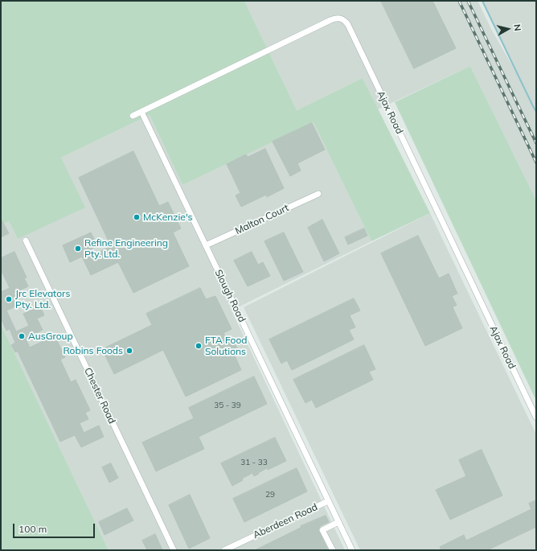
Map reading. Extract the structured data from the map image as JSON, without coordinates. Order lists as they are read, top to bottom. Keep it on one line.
{"streets":{"street":["Ajax Road","Malton Court","Slough Road","Chester Road","Aberdeen Road"]},"crossings":[["Ajax Road","Slough Road"],["Malton Court","Slough Road"],["Slough Road","Aberdeen Road"]],"places":["McKenzie's","Refine Engineering Pty. Ltd.","Jrc Elevators Pty. Ltd.","AusGroup","FTA Food Solutions","Robins Foods"],"house_numbers":["35 - 39","31 - 33","29"],"scale_bar":"100 m","north":"right"}
